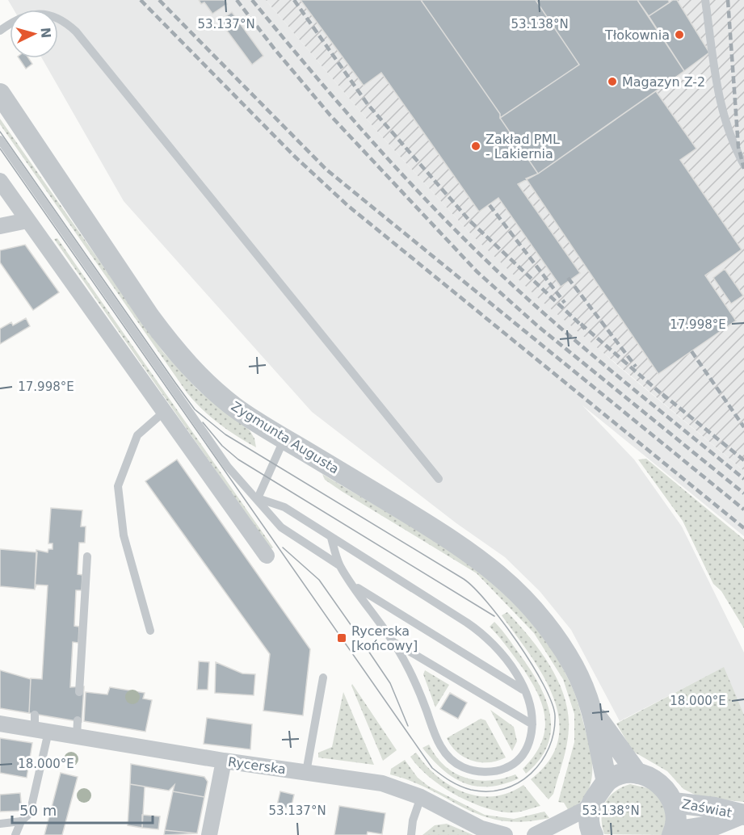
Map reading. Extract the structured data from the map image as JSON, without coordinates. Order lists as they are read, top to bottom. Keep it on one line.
{"streets":{"street":["Zygmunta Augusta","Rycerska","Zaświat"]},"places":{"other":["Tłokownia","Magazyn Z-2","Zakład PML - Lakiernia"],"transit":["Rycerska [końcowy]"]},"scale_bar":"50 m","north":"right","coordinates":["53.137°N","53.138°N","17.998°E","18.000°E"]}
